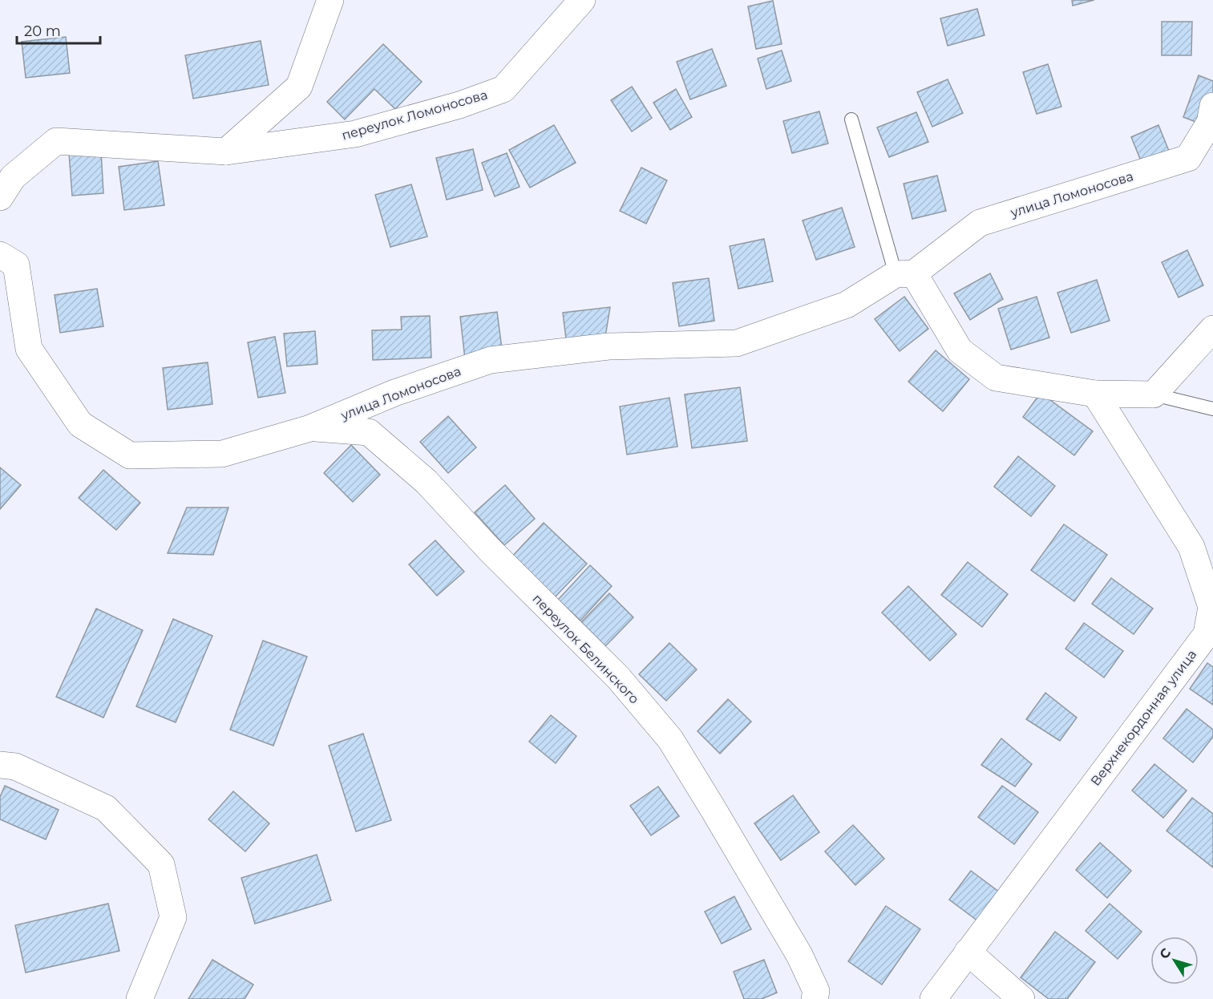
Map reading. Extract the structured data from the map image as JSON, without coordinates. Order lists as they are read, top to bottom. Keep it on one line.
{"streets":{"street":["переулок Ломоносова","улица Ломоносова","переулок Белинского","Верхнекордонная улица"]},"crossings":[["улица Ломоносова","переулок Белинского"]],"scale_bar":"20 m","north":"top left"}
